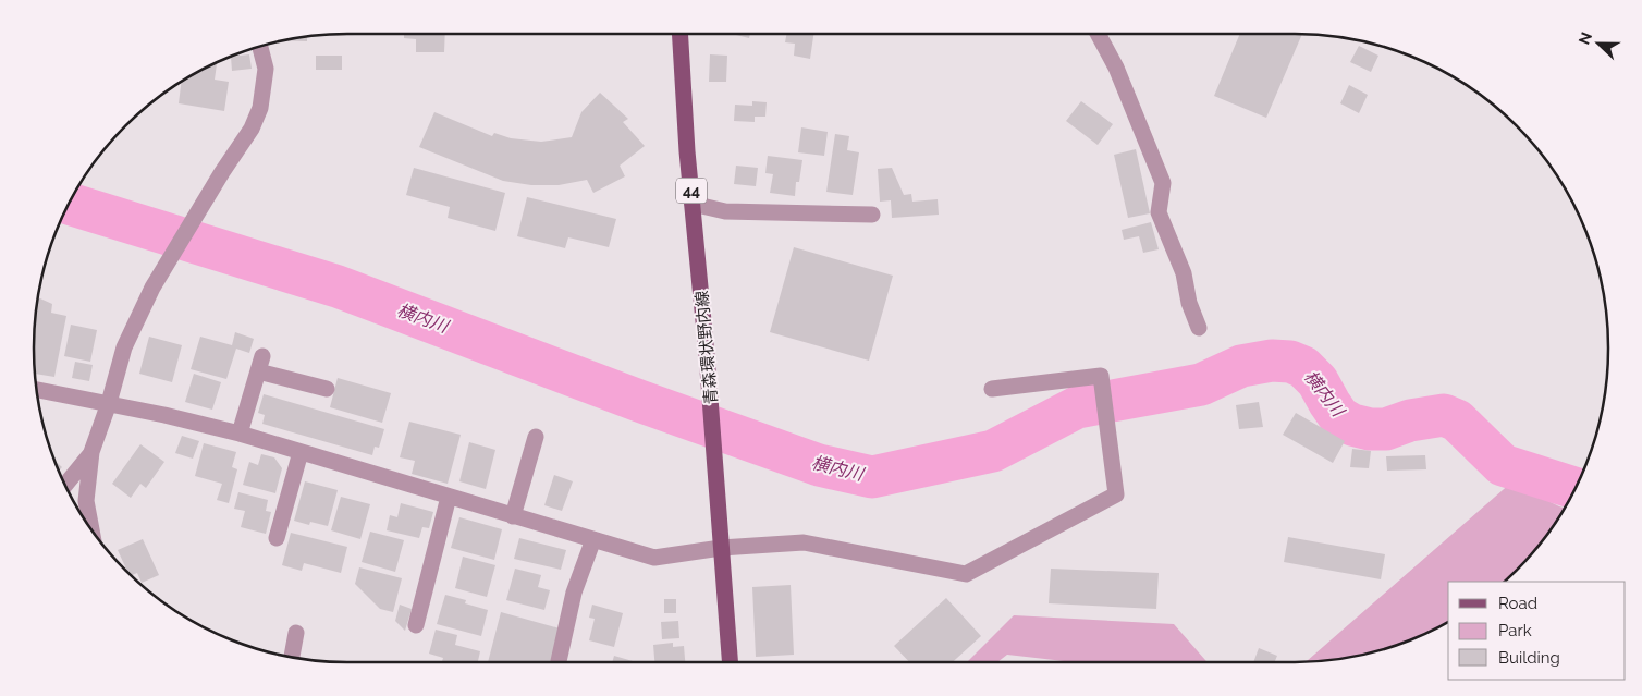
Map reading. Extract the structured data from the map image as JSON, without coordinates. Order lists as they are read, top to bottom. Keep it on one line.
{"streets":{"main road":["44","青森環状野内線"]},"water":["横内川"],"legend":["Road","Park","Building"],"north":"left"}
